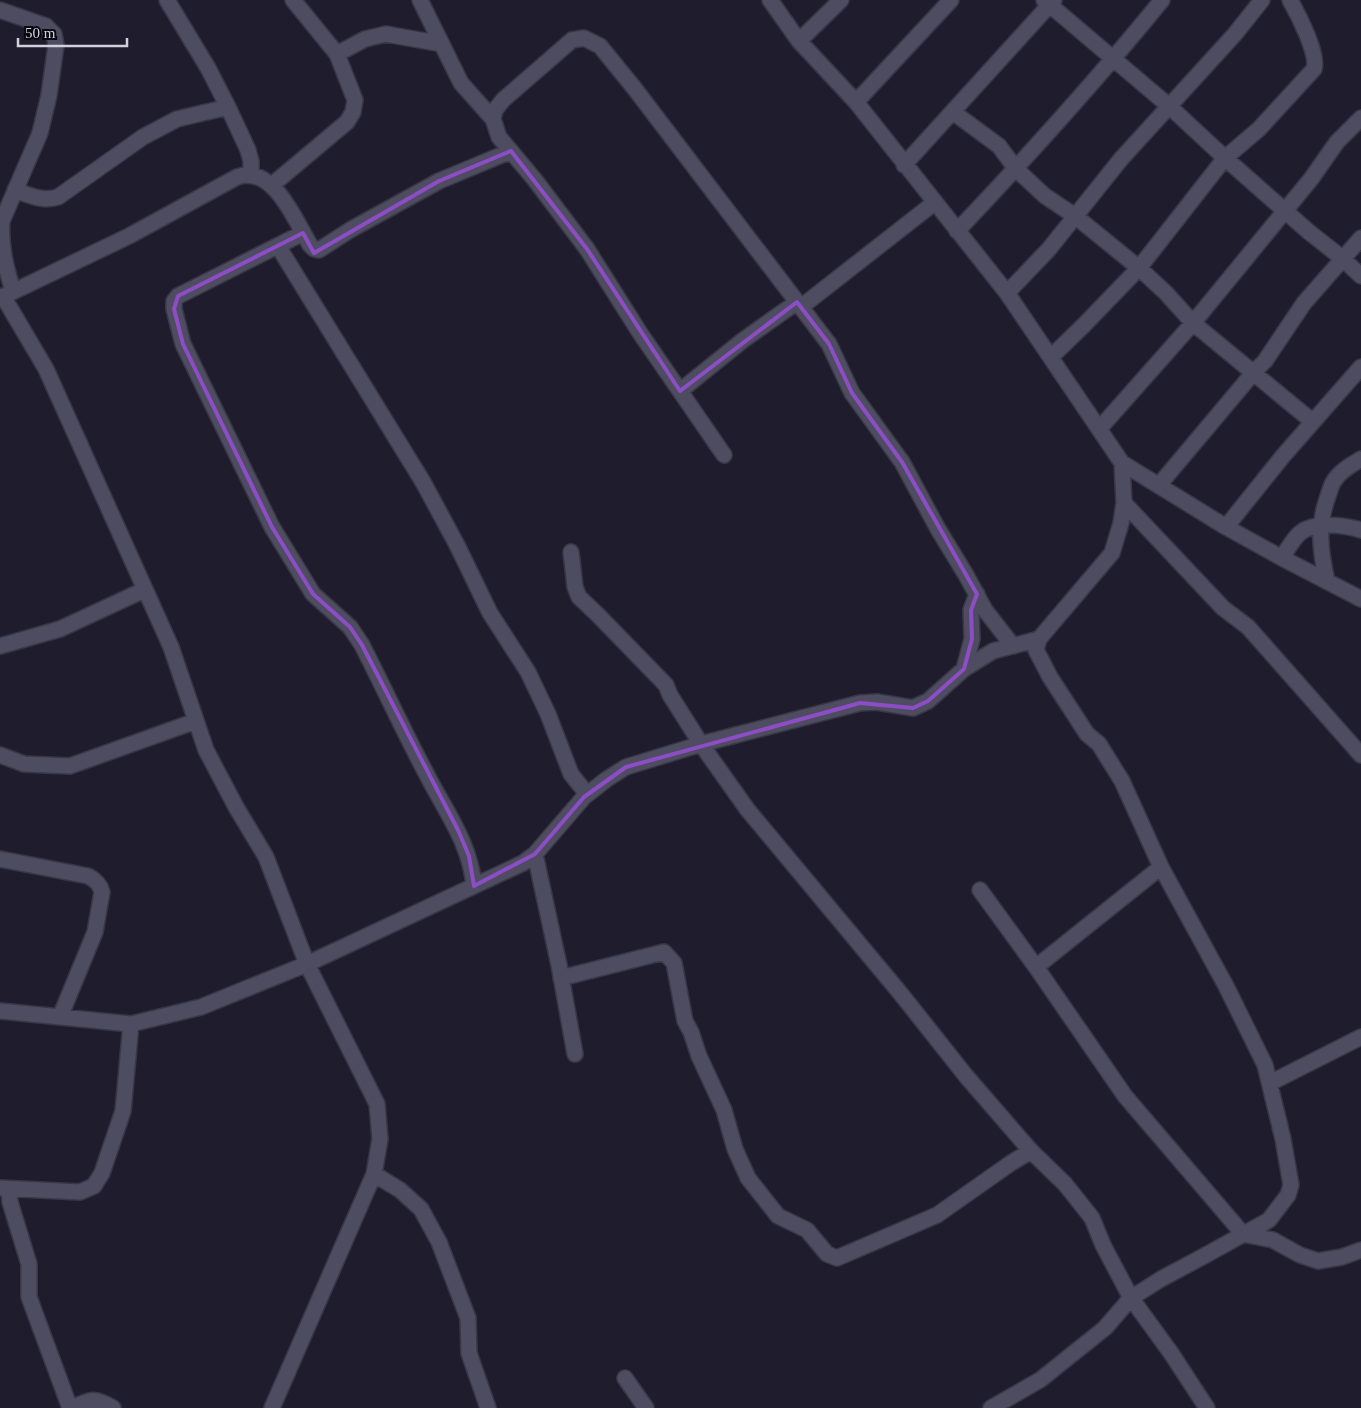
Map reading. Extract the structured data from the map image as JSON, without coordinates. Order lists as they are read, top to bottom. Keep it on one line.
{"scale_bar":"50 m"}
